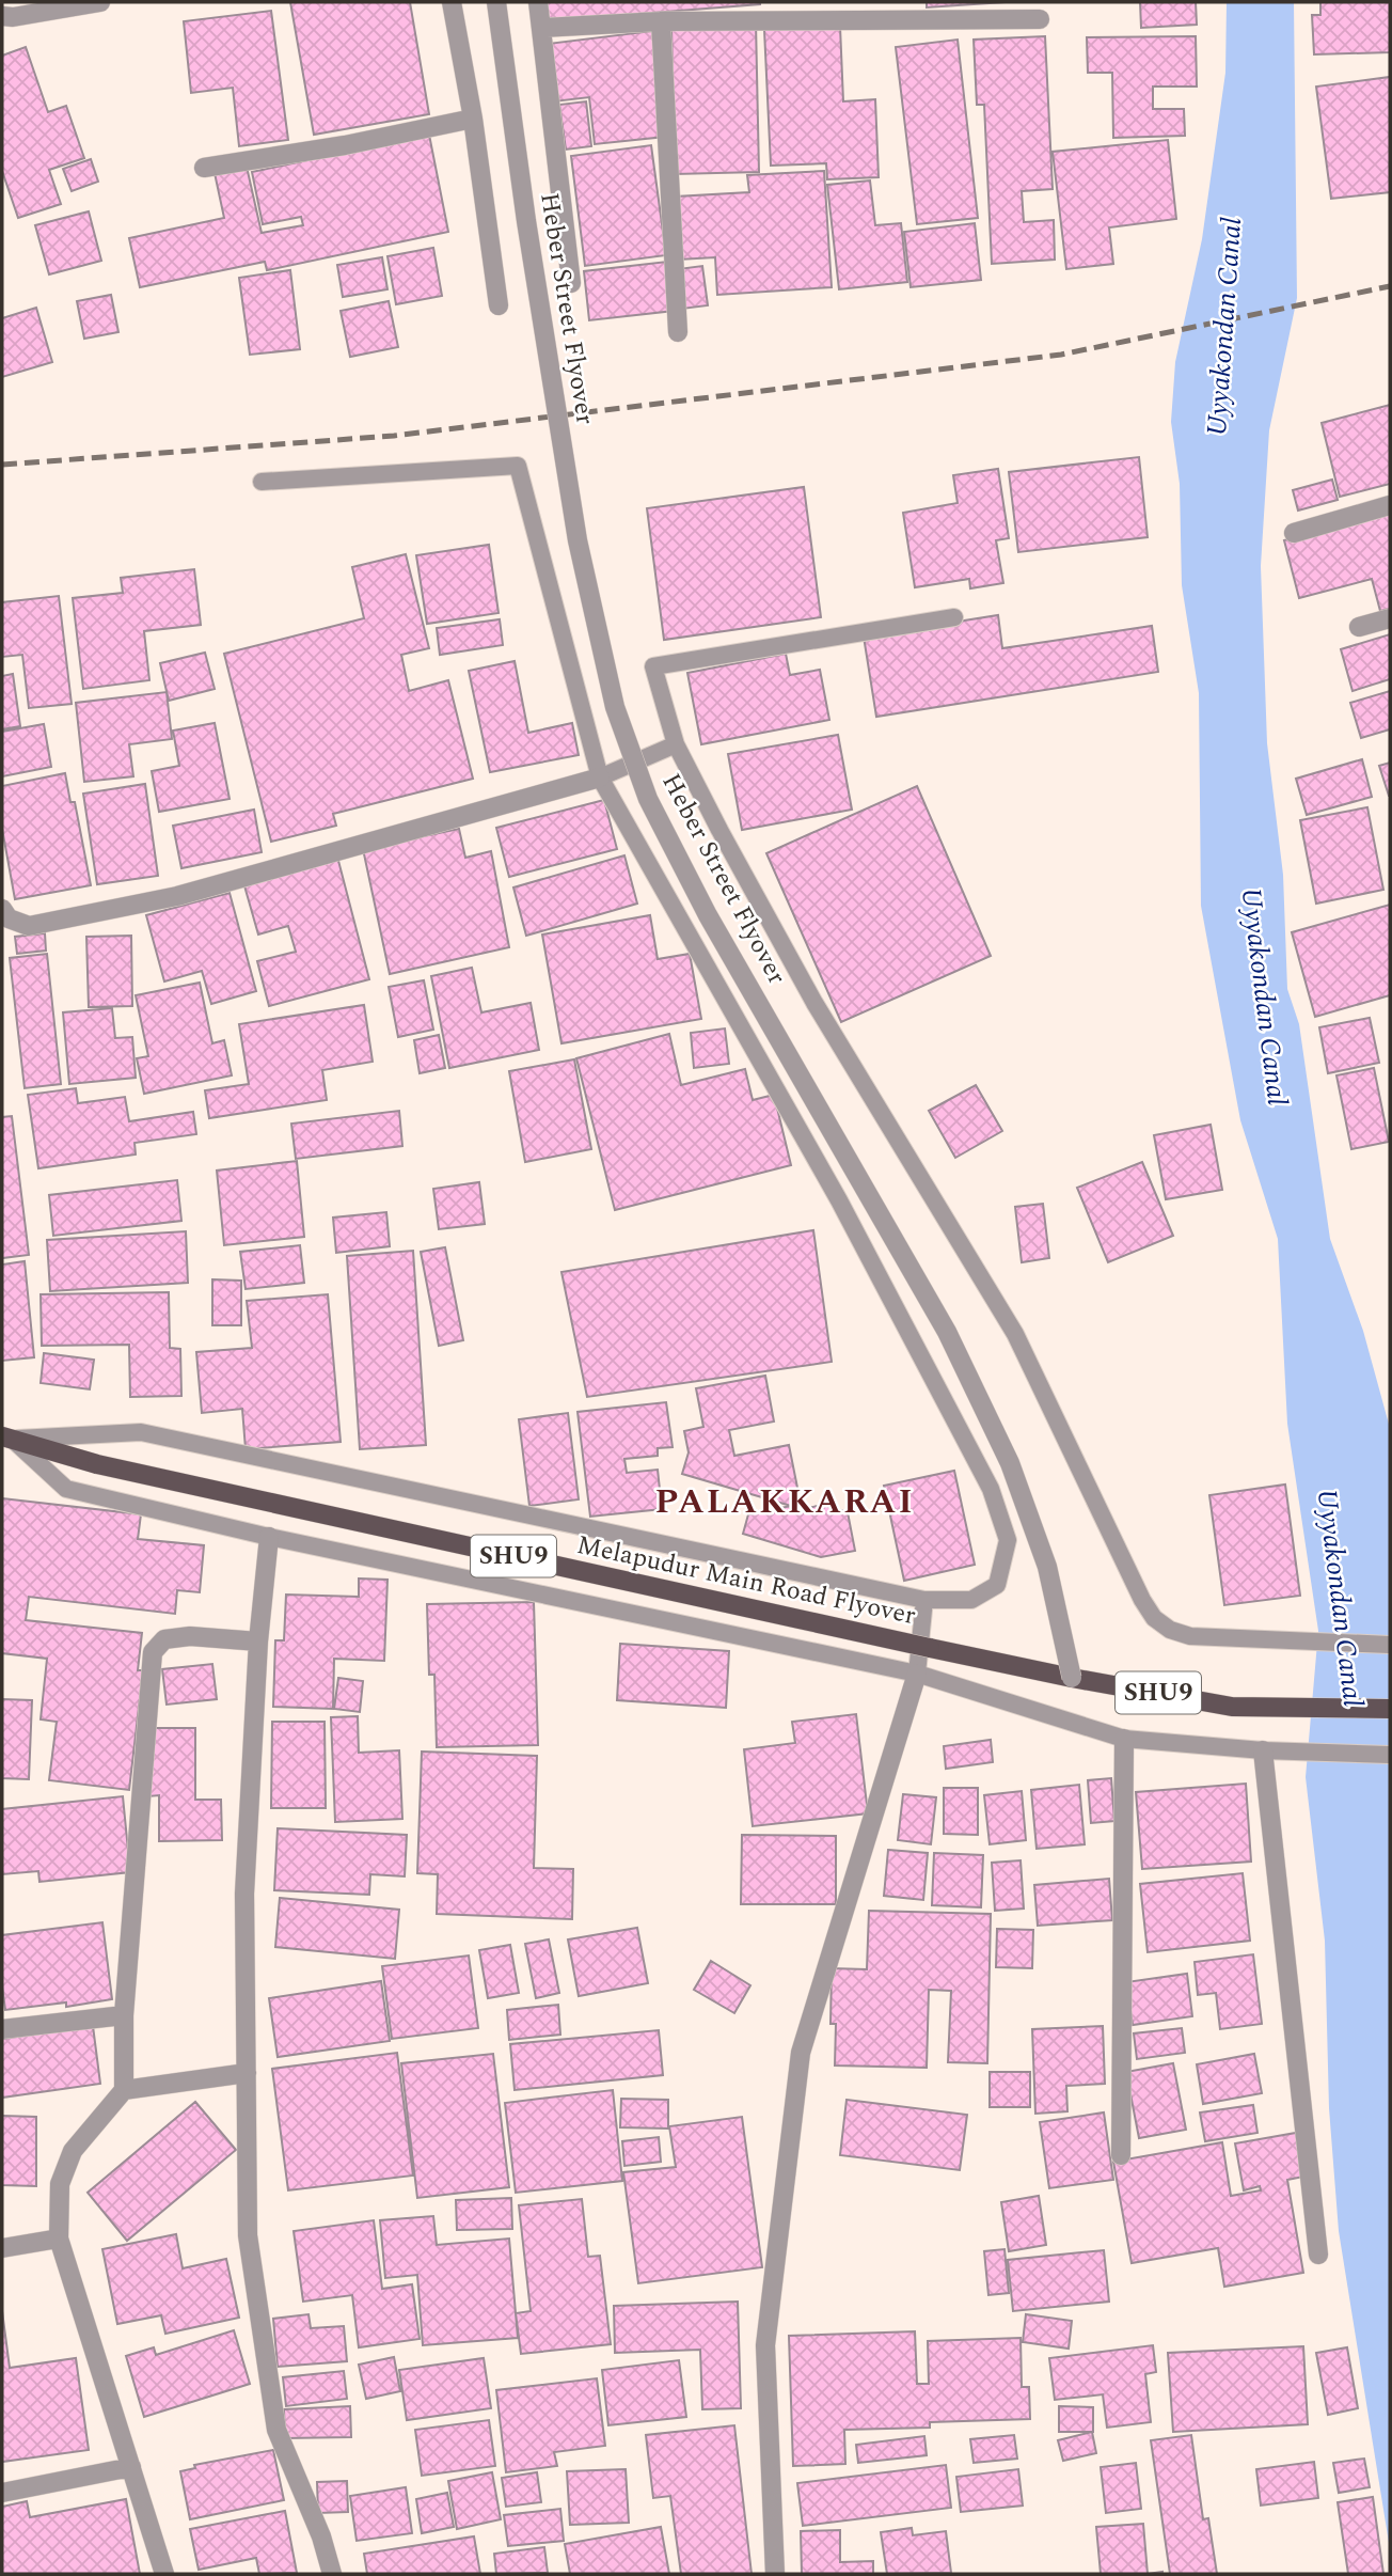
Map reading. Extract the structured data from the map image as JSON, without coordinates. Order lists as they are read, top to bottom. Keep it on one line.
{"streets":{"main road":["SHU9","Melapudur Main Road Flyover"],"street":["Heber Street Flyover"]},"crossings":[["Heber Street Flyover","Melapudur Main Road Flyover"]],"districts":["PALAKKARAI"],"water":["Uyyakondan Canal"]}
